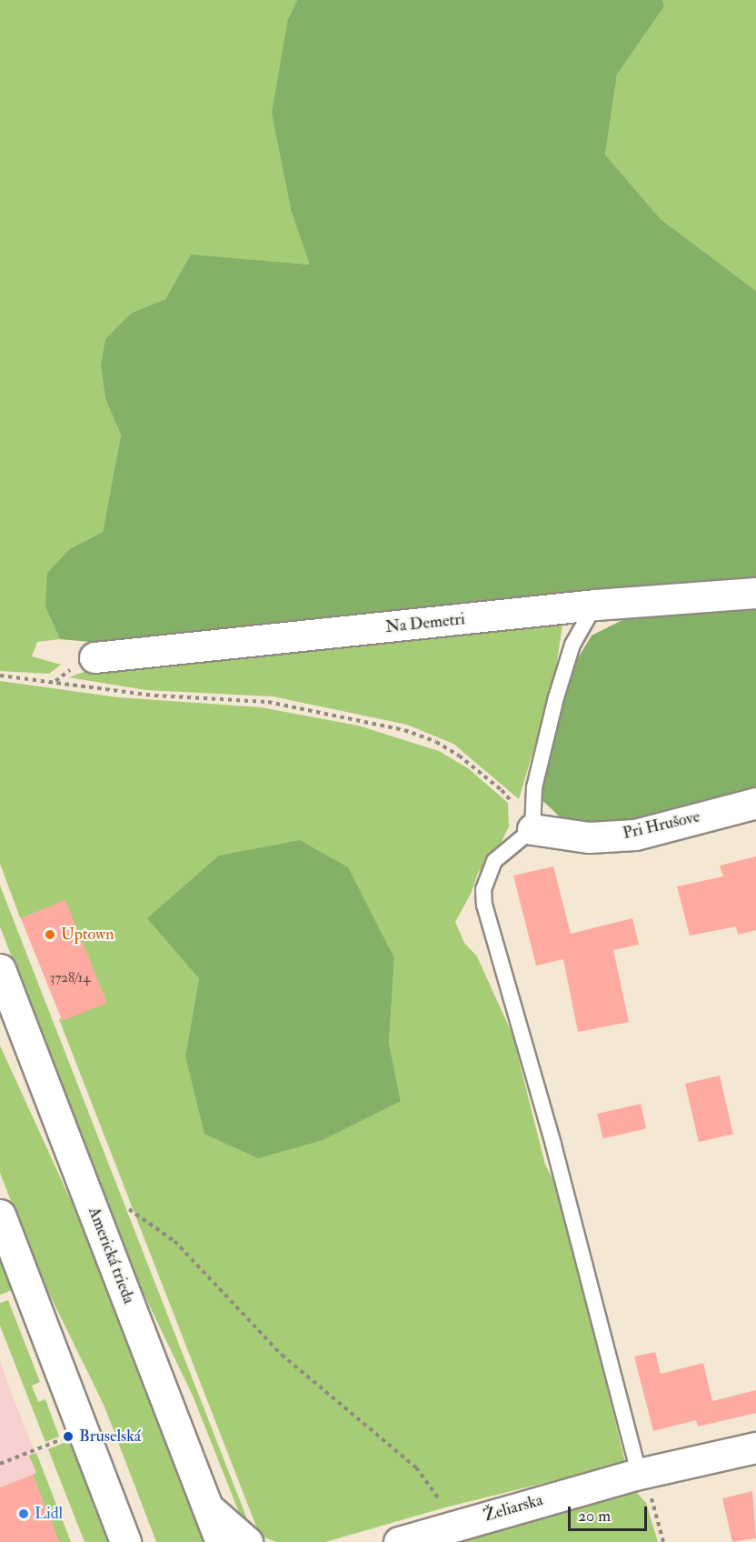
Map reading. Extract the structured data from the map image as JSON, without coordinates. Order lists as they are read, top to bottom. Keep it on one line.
{"streets":{"street":["Na Demetri","Pri Hrušove","Americká trieda","Želiarska"]},"places":["Uptown","Bruselská","Lidl"],"house_numbers":["3728/14"],"scale_bar":"20 m"}
